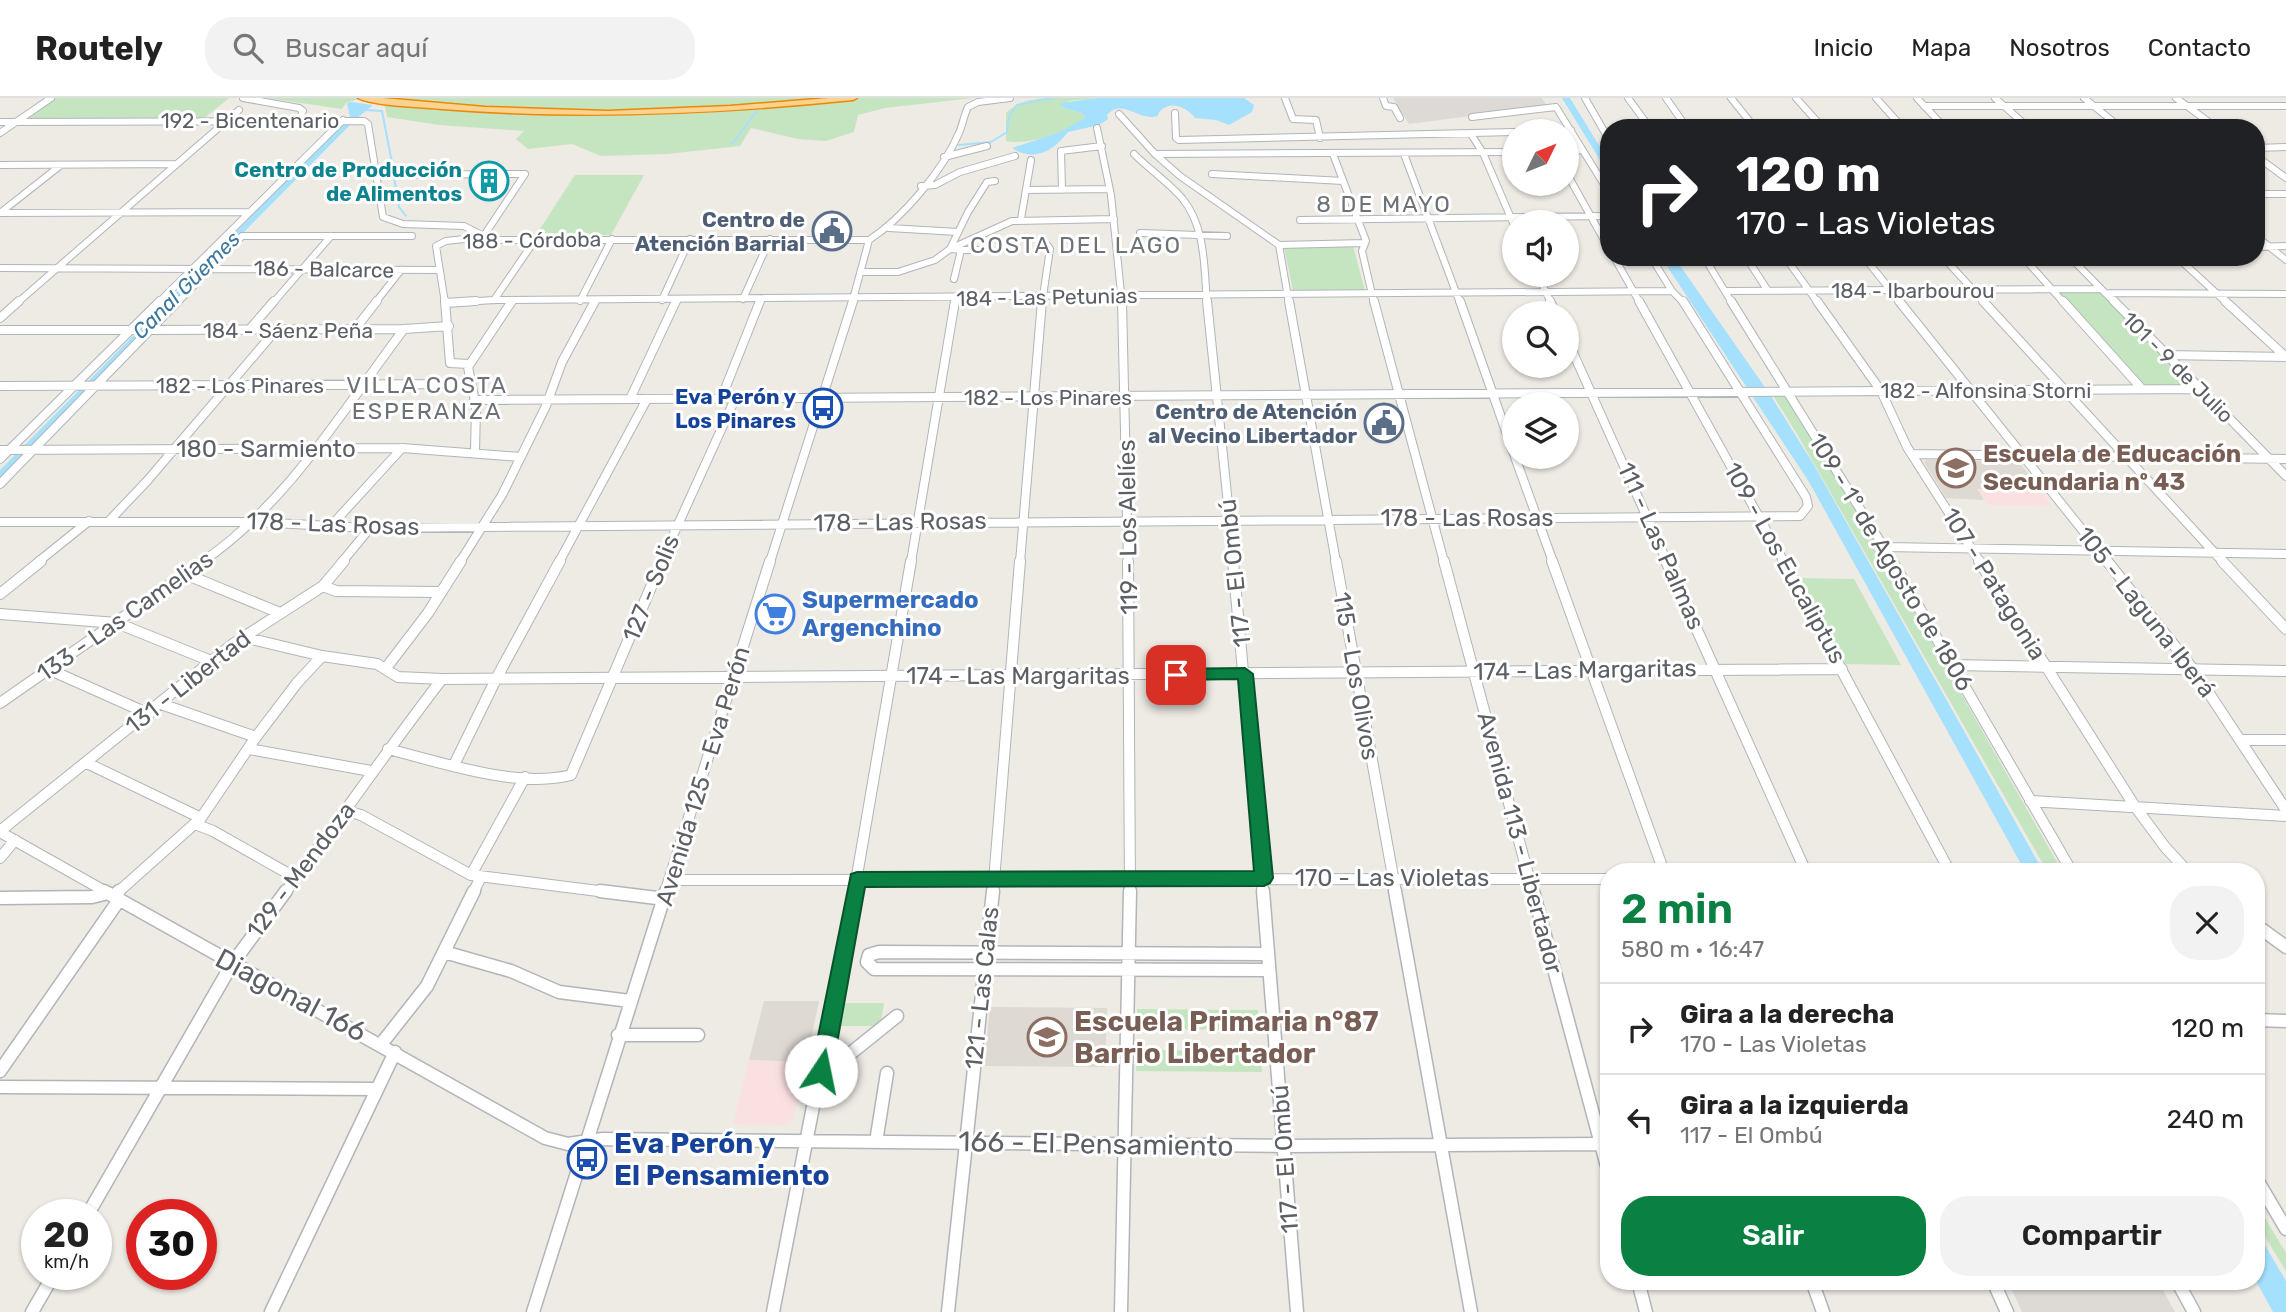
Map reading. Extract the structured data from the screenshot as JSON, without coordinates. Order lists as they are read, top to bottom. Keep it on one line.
{"streets":{"street":["192 - Bicentenario","188 - Córdoba","186 - Balcarce","184 - Ibarbourou","184 - Las Petunias","184 - Sáenz Peña","101 - 9 de Julio","182 - Los Pinares","182 - Alfonsina Storni","180 - Sarmiento","178 - Las Rosas","119 - Los Alelíes","111 - Las Palmas","109 - 1° de Agosto de 1806","109 - Los Eucaliptus","117 - El Ombú","107 - Patagonia","127 - Solis","105 - Laguna Iberá","133 - Las Camelias","174 - Las Margaritas","115 - Los Olivos","131 - Libertad","Avenida 125 - Eva Perón","Avenida 113 - Libertador","129 - Mendoza","170 - Las Violetas","121 - Las Calas","Diagonal 166","166 - El Pensamiento"]},"crossings":[["192 - Bicentenario","188 - Córdoba"],["188 - Córdoba","186 - Balcarce"],["188 - Córdoba","Avenida 125 - Eva Perón"],["184 - Ibarbourou","101 - 9 de Julio"],["184 - Ibarbourou","109 - 1° de Agosto de 1806"],["184 - Ibarbourou","107 - Patagonia"],["184 - Ibarbourou","105 - Laguna Iberá"],["184 - Las Petunias","119 - Los Alelíes"],["184 - Las Petunias","109 - Los Eucaliptus"],["184 - Las Petunias","117 - El Ombú"],["184 - Las Petunias","115 - Los Olivos"],["184 - Las Petunias","Avenida 125 - Eva Perón"],["184 - Las Petunias","Avenida 113 - Libertador"],["184 - Las Petunias","121 - Las Calas"],["184 - Sáenz Peña","133 - Las Camelias"],["101 - 9 de Julio","182 - Alfonsina Storni"],["182 - Los Pinares","182 - Alfonsina Storni"],["182 - Los Pinares","178 - Las Rosas"],["182 - Los Pinares","119 - Los Alelíes"],["182 - Los Pinares","111 - Las Palmas"],["182 - Los Pinares","109 - Los Eucaliptus"],["182 - Los Pinares","117 - El Ombú"],["182 - Los Pinares","127 - Solis"],["182 - Los Pinares","133 - Las Camelias"],["182 - Los Pinares","115 - Los Olivos"],["182 - Los Pinares","Avenida 125 - Eva Perón"],["182 - Los Pinares","Avenida 113 - Libertador"],["182 - Los Pinares","121 - Las Calas"],["182 - Alfonsina Storni","109 - 1° de Agosto de 1806"],["182 - Alfonsina Storni","107 - Patagonia"],["182 - Alfonsina Storni","105 - Laguna Iberá"],["180 - Sarmiento","133 - Las Camelias"],["178 - Las Rosas","119 - Los Alelíes"],["178 - Las Rosas","111 - Las Palmas"],["178 - Las Rosas","109 - Los Eucaliptus"],["178 - Las Rosas","117 - El Ombú"],["178 - Las Rosas","127 - Solis"],["178 - Las Rosas","133 - Las Camelias"],["178 - Las Rosas","115 - Los Olivos"],["178 - Las Rosas","131 - Libertad"],["178 - Las Rosas","Avenida 125 - Eva Perón"],["178 - Las Rosas","Avenida 113 - Libertador"],["178 - Las Rosas","121 - Las Calas"],["119 - Los Alelíes","174 - Las Margaritas"],["119 - Los Alelíes","170 - Las Violetas"],["119 - Los Alelíes","166 - El Pensamiento"],["111 - Las Palmas","174 - Las Margaritas"],["109 - Los Eucaliptus","174 - Las Margaritas"],["117 - El Ombú","174 - Las Margaritas"],["117 - El Ombú","170 - Las Violetas"],["117 - El Ombú","166 - El Pensamiento"],["127 - Solis","174 - Las Margaritas"],["174 - Las Margaritas","115 - Los Olivos"],["174 - Las Margaritas","131 - Libertad"],["174 - Las Margaritas","Avenida 125 - Eva Perón"],["174 - Las Margaritas","Avenida 113 - Libertador"],["174 - Las Margaritas","129 - Mendoza"],["174 - Las Margaritas","121 - Las Calas"],["115 - Los Olivos","170 - Las Violetas"],["115 - Los Olivos","166 - El Pensamiento"],["131 - Libertad","Diagonal 166"],["Avenida 125 - Eva Perón","170 - Las Violetas"],["Avenida 125 - Eva Perón","Diagonal 166"],["Avenida 125 - Eva Perón","166 - El Pensamiento"],["Avenida 113 - Libertador","170 - Las Violetas"],["129 - Mendoza","Diagonal 166"],["170 - Las Violetas","121 - Las Calas"],["121 - Las Calas","166 - El Pensamiento"],["Diagonal 166","166 - El Pensamiento"]],"districts":["8 DE MAYO","COSTA DEL LAGO","VILLA COSTA ESPERANZA"],"water":["Canal Güemes"],"places":{"building":["Centro de Producción de Alimentos"],"public building":["Centro de Atención Barrial","Centro de Atención al Vecino Libertador"],"bus stop":["Eva Perón y Los Pinares","Eva Perón y El Pensamiento"],"school or university":["Escuela de Educación Secundaria nº 43","Escuela Primaria n°87 Barrio Libertador"],"supermarket":["Supermercado Argenchino"]},"north":"top right","page":{"header":"Routely","search":"Buscar aquí","nav":["Inicio","Mapa","Nosotros","Contacto"],"turn":["120 m","170 - Las Violetas"],"heading":["2 min","580 m · 16:47"],"list":[{"name":"Gira a la derecha","note":"170 - Las Violetas","value":"120 m"},{"name":"Gira a la izquierda","note":"117 - El Ombú","value":"240 m"}],"buttons":["Salir","Compartir"],"speed":"20 km/h","limit":"30"}}
